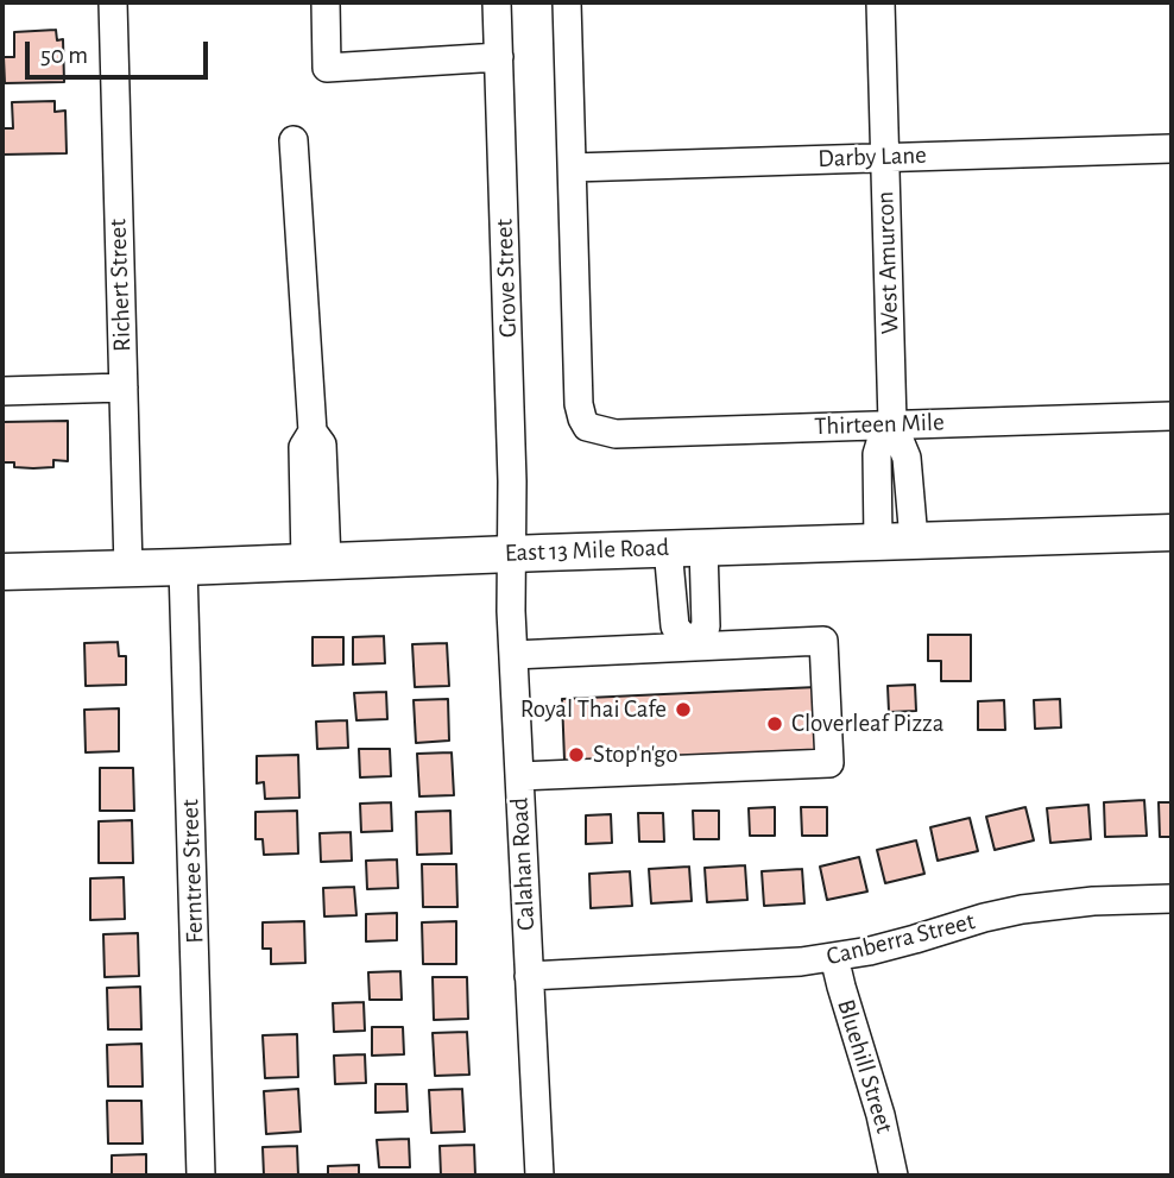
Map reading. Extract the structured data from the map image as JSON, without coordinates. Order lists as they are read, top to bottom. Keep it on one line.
{"streets":{"main road":["East 13 Mile Road"],"street":["Darby Lane","West Amurcon","Grove Street","Richert Street","Thirteen Mile","Calahan Road","Ferntree Street","Canberra Street","Bluehill Street"]},"crossings":[["Darby Lane","West Amurcon"],["Darby Lane","Thirteen Mile"],["West Amurcon","Thirteen Mile"],["West Amurcon","East 13 Mile Road"],["Grove Street","East 13 Mile Road"],["Grove Street","Calahan Road"],["Richert Street","East 13 Mile Road"],["East 13 Mile Road","Calahan Road"],["East 13 Mile Road","Ferntree Street"],["Calahan Road","Canberra Street"],["Canberra Street","Bluehill Street"]],"places":["Royal Thai Cafe","Cloverleaf Pizza","Stop'n'go"],"scale_bar":"50 m"}
